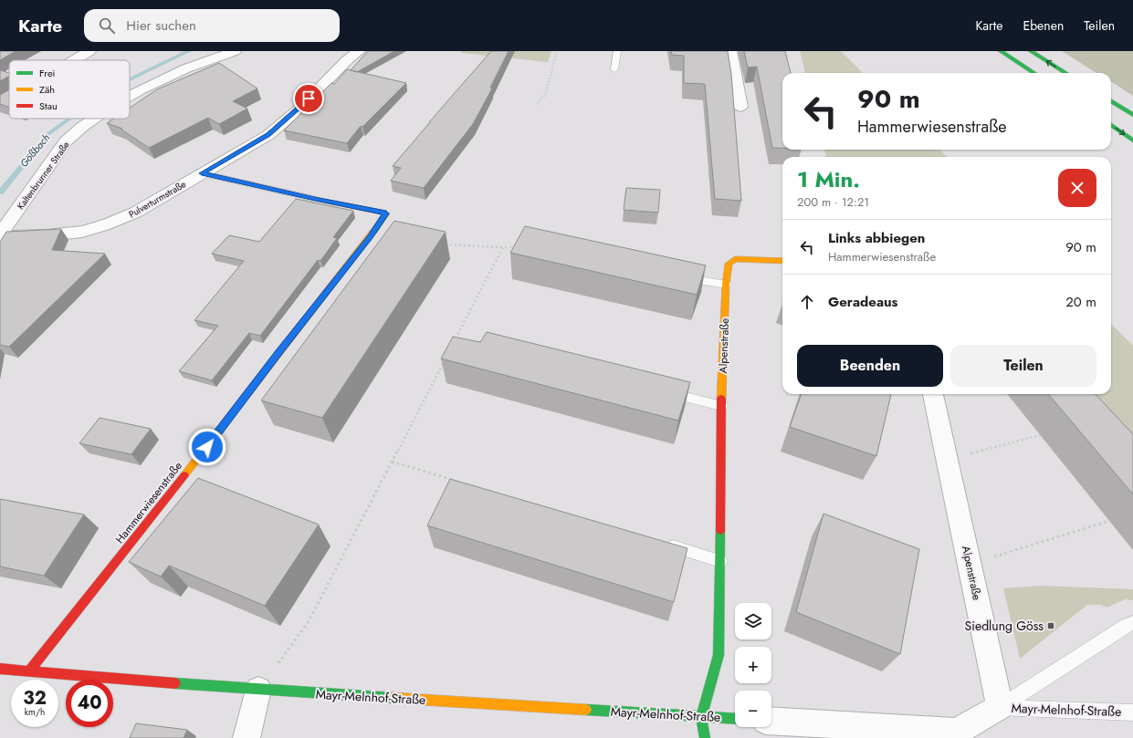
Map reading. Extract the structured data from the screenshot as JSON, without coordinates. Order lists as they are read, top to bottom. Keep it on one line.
{"streets":{"main road":["Alpenstraße","Hammerwiesenstraße","Mayr-Melnhof-Straße"],"street":["Kaltenbrunner Straße","Pulverturmstraße"]},"crossings":[["Kaltenbrunner Straße","Pulverturmstraße"],["Alpenstraße","Mayr-Melnhof-Straße"],["Hammerwiesenstraße","Mayr-Melnhof-Straße"]],"water":["Gößbach"],"places":{"transit":["Siedlung Göss"]},"legend":["Frei","Zäh","Stau"],"page":{"header":"Karte","search":"Hier suchen","nav":["Karte","Ebenen","Teilen"],"turn":["90 m","Hammerwiesenstraße"],"heading":["1 Min.","200 m · 12:21"],"list":[{"name":"Links abbiegen","note":"Hammerwiesenstraße","value":"90 m"},{"name":"Geradeaus","value":"20 m"}],"buttons":["Beenden","Teilen"],"map_buttons":["+","−"],"speed":"32 km/h","limit":"40"}}
